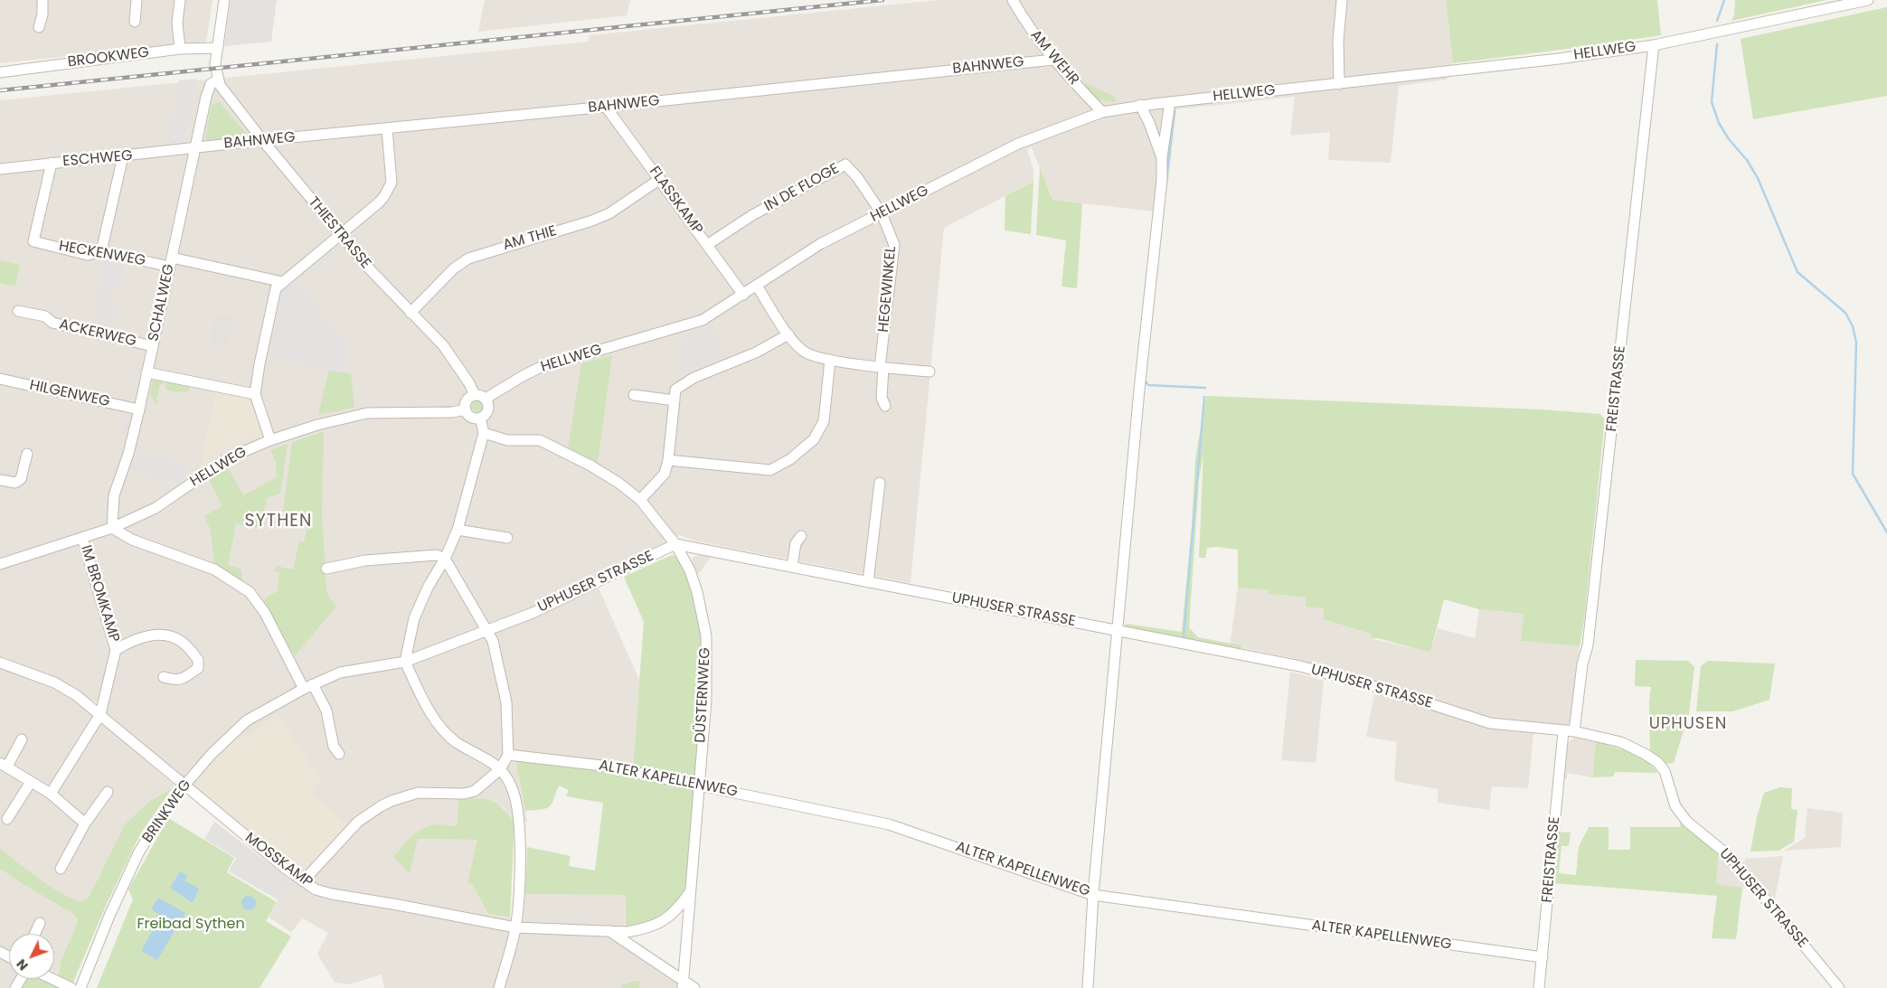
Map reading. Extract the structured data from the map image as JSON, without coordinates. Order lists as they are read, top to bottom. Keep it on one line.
{"streets":{"street":["HELLWEG","BROOKWEG","AM WEHR","BAHNWEG","ESCHWEG","IN DE FLOGE","FLASSKAMP","THIESTRASSE","AM THIE","HECKENWEG","HEGEWINKEL","SCHALWEG","ACKERWEG","FREISTRASSE","HILGENWEG","UPHUSER STRASSE","IM BROMKAMP","DÜSTERNWEG","ALTER KAPELLENWEG","BRINKWEG","MOSSKAMP"]},"crossings":[["HELLWEG","AM WEHR"],["HELLWEG","IN DE FLOGE"],["HELLWEG","FLASSKAMP"],["HELLWEG","THIESTRASSE"],["HELLWEG","HEGEWINKEL"],["HELLWEG","SCHALWEG"],["HELLWEG","FREISTRASSE"],["HELLWEG","IM BROMKAMP"],["BROOKWEG","THIESTRASSE"],["AM WEHR","BAHNWEG"],["BAHNWEG","ESCHWEG"],["BAHNWEG","FLASSKAMP"],["BAHNWEG","THIESTRASSE"],["BAHNWEG","SCHALWEG"],["ESCHWEG","HECKENWEG"],["ESCHWEG","SCHALWEG"],["IN DE FLOGE","FLASSKAMP"],["IN DE FLOGE","HEGEWINKEL"],["FLASSKAMP","AM THIE"],["THIESTRASSE","AM THIE"],["THIESTRASSE","SCHALWEG"],["HECKENWEG","SCHALWEG"],["SCHALWEG","ACKERWEG"],["SCHALWEG","HILGENWEG"],["FREISTRASSE","UPHUSER STRASSE"],["FREISTRASSE","ALTER KAPELLENWEG"],["UPHUSER STRASSE","DÜSTERNWEG"],["UPHUSER STRASSE","BRINKWEG"],["IM BROMKAMP","MOSSKAMP"],["DÜSTERNWEG","ALTER KAPELLENWEG"],["DÜSTERNWEG","MOSSKAMP"],["BRINKWEG","MOSSKAMP"]],"districts":["SYTHEN","UPHUSEN"],"parks":["Freibad Sythen"],"north":"bottom left"}
